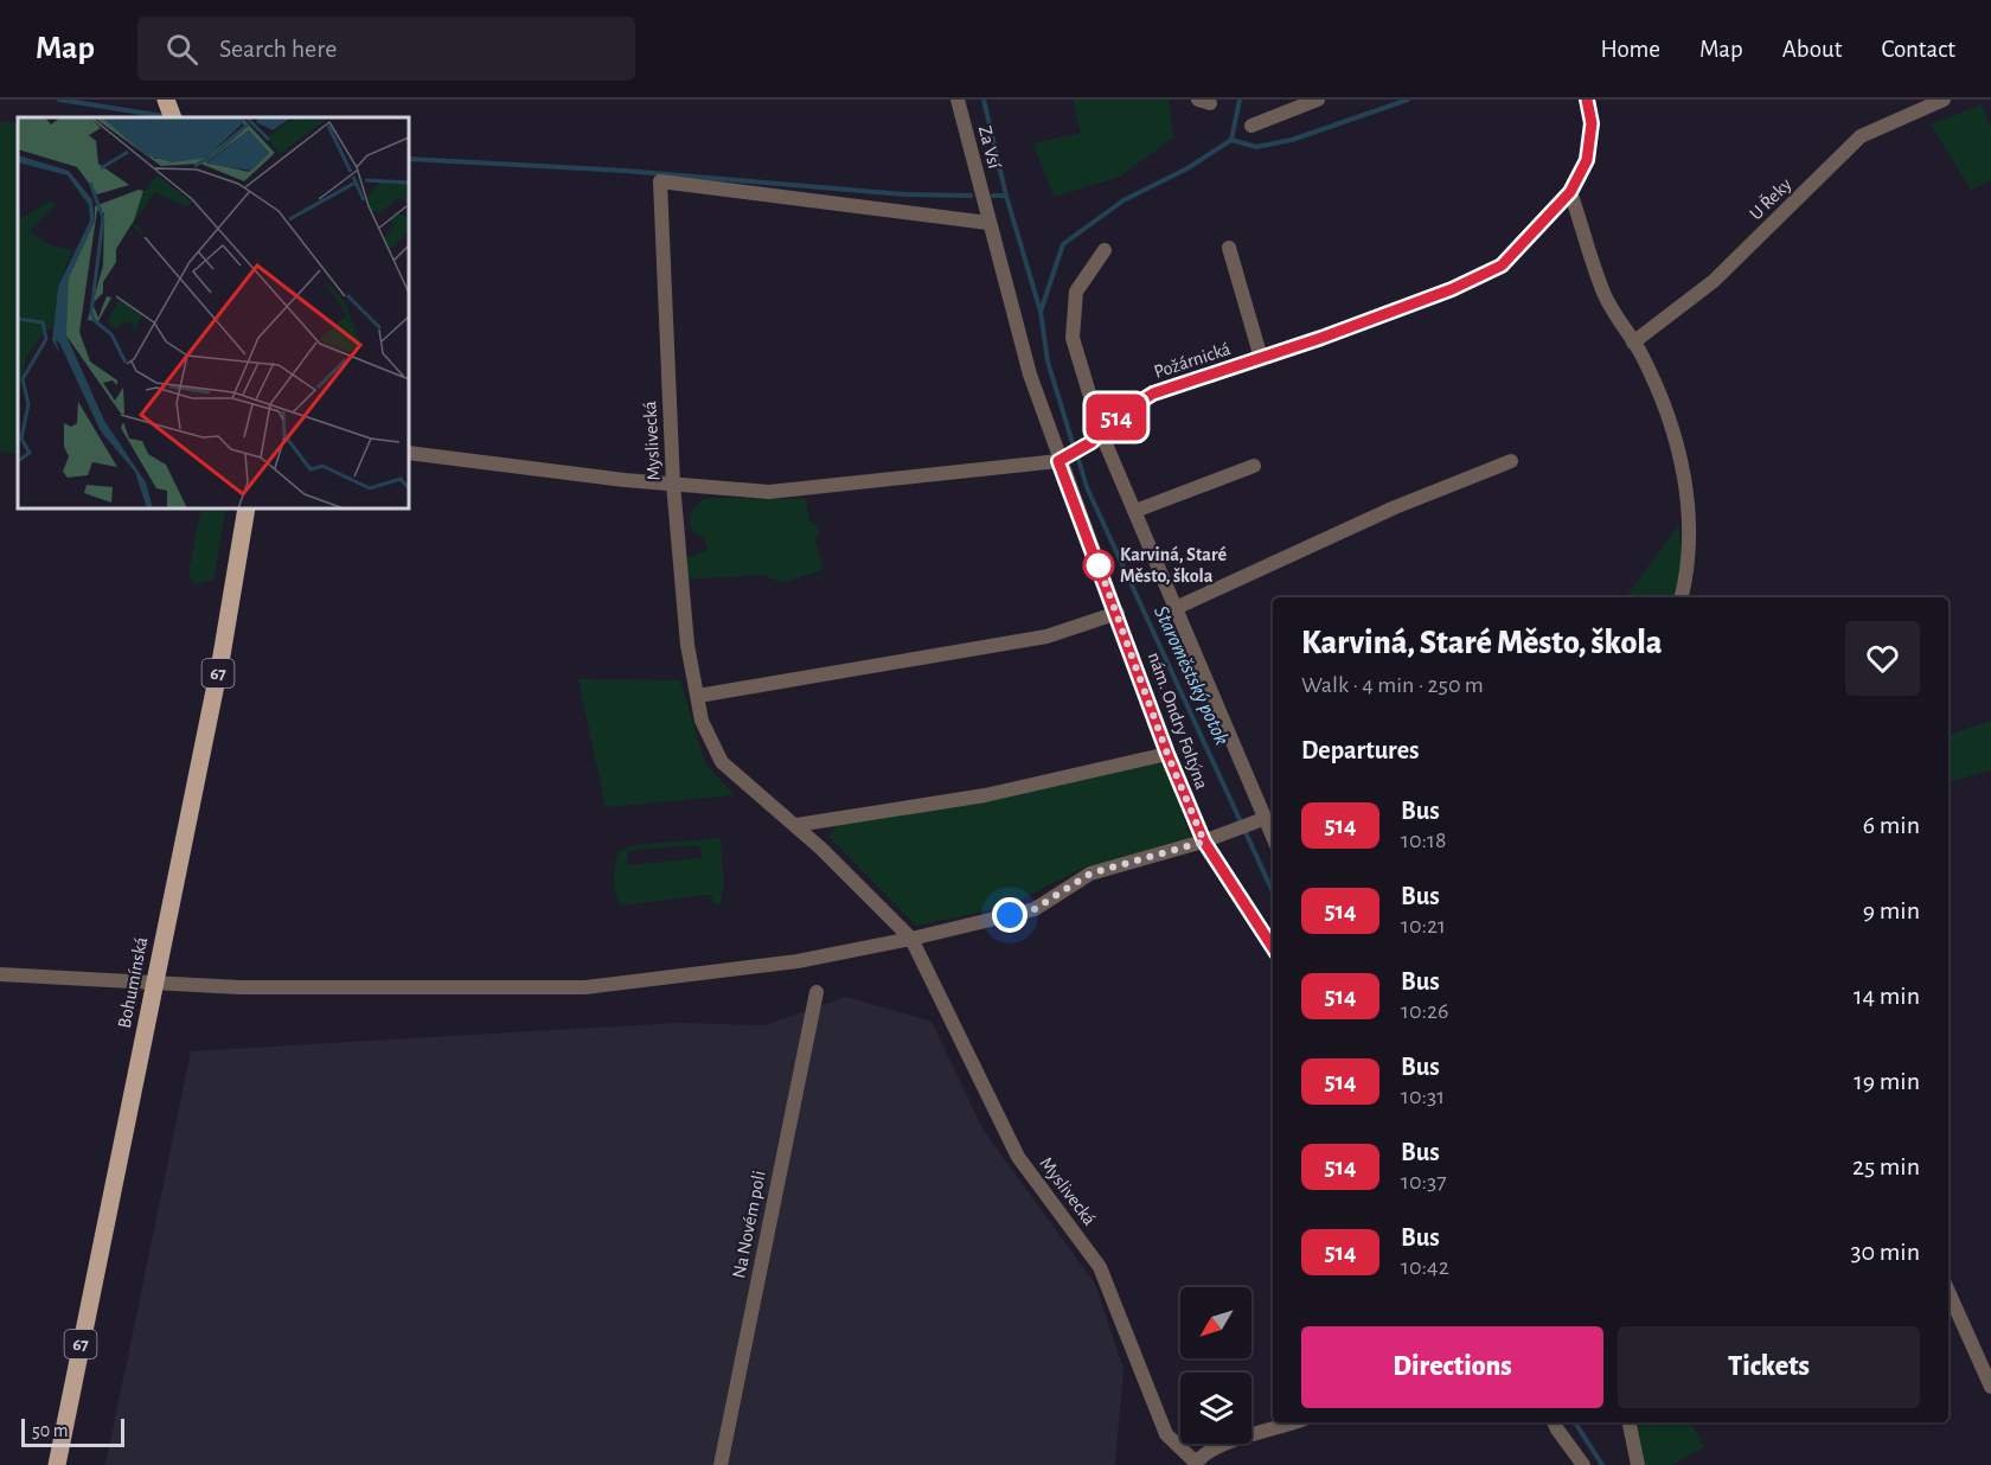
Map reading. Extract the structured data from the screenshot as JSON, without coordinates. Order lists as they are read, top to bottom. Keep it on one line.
{"streets":{"main road":["67","Bohumínská"],"street":["Za Vsí","U Řeky","Požárnická","Myslivecká","nám. Ondry Foltýna","Na Novém poli"]},"crossings":[["Za Vsí","nám. Ondry Foltýna"],["Požárnická","nám. Ondry Foltýna"],["Myslivecká","nám. Ondry Foltýna"]],"water":["Staroměstský potok"],"places":["Karviná, Staré Město, škola"],"lines":["bus line 514"],"scale_bar":"50 m","north":"bottom left","page":{"header":"Map","search":"Search here","nav":["Home","Map","About","Contact"],"on_map":"514","heading":[["Karviná, Staré Město, škola","Walk · 4 min · 250 m"],"Departures"],"list":[{"mark":"514","name":"Bus","note":"10:18","value":"6 min"},{"mark":"514","name":"Bus","note":"10:21","value":"9 min"},{"mark":"514","name":"Bus","note":"10:26","value":"14 min"},{"mark":"514","name":"Bus","note":"10:31","value":"19 min"},{"mark":"514","name":"Bus","note":"10:37","value":"25 min"},{"mark":"514","name":"Bus","note":"10:42","value":"30 min"}],"buttons":["Directions","Tickets"],"scale":"50 m"}}
